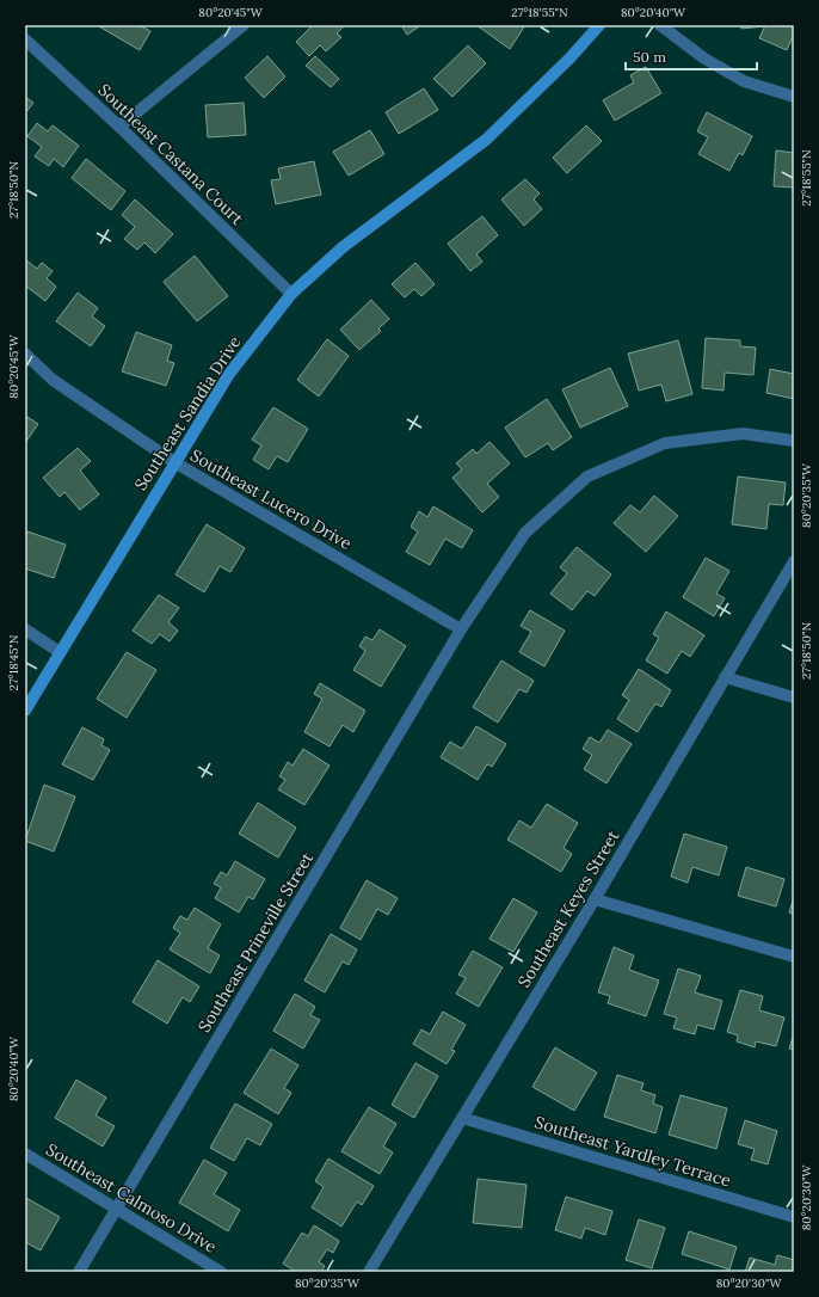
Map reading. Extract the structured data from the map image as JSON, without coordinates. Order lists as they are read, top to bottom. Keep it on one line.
{"streets":{"street":["Southeast Castana Court","Southeast Sandia Drive","Southeast Lucero Drive","Southeast Keyes Street","Southeast Prineville Street","Southeast Yardley Terrace","Southeast Calmoso Drive"]},"crossings":[["Southeast Castana Court","Southeast Sandia Drive"],["Southeast Sandia Drive","Southeast Lucero Drive"],["Southeast Lucero Drive","Southeast Prineville Street"],["Southeast Keyes Street","Southeast Yardley Terrace"],["Southeast Prineville Street","Southeast Calmoso Drive"]],"scale_bar":"50 m","coordinates":["80°20'45\"W","27°18'55\"N","80°20'40\"W","27°18'50\"N","80°20'35\"W","27°18'45\"N","80°20'30\"W"]}
